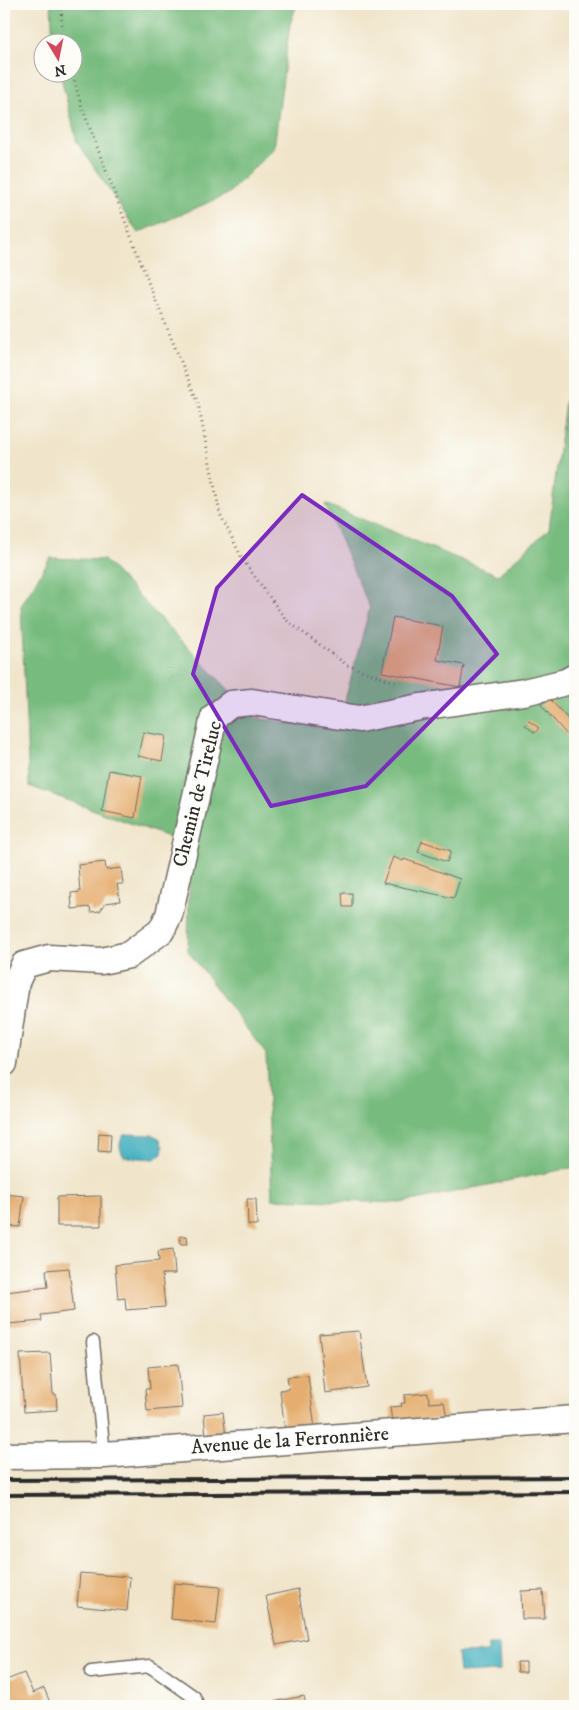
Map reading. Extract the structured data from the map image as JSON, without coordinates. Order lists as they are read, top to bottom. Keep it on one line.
{"streets":{"street":["Chemin de Tireluc","Avenue de la Ferronnière"]},"north":"bottom"}
